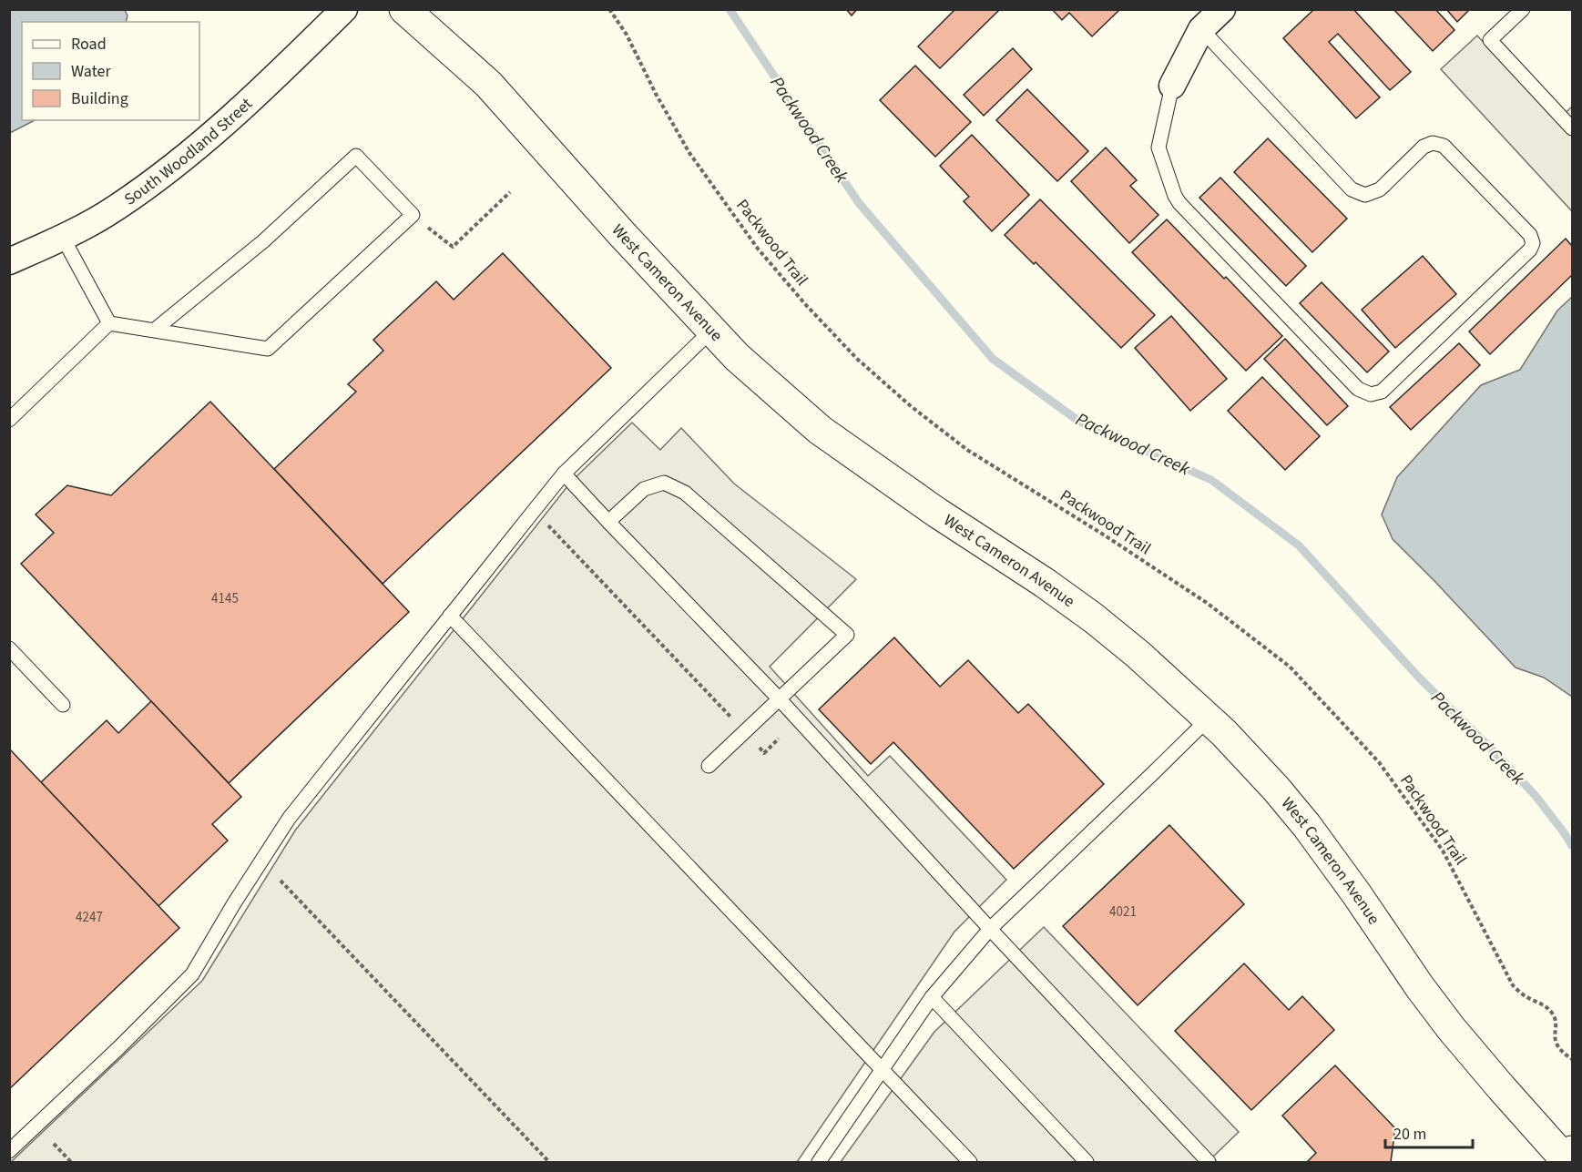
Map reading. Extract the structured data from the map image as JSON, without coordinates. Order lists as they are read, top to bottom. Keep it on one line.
{"streets":{"street":["South Woodland Street","West Cameron Avenue"],"path":["Packwood Trail"]},"water":["Packwood Creek"],"house_numbers":["4145","4021","4247"],"legend":["Road","Water","Building"],"scale_bar":"20 m"}
